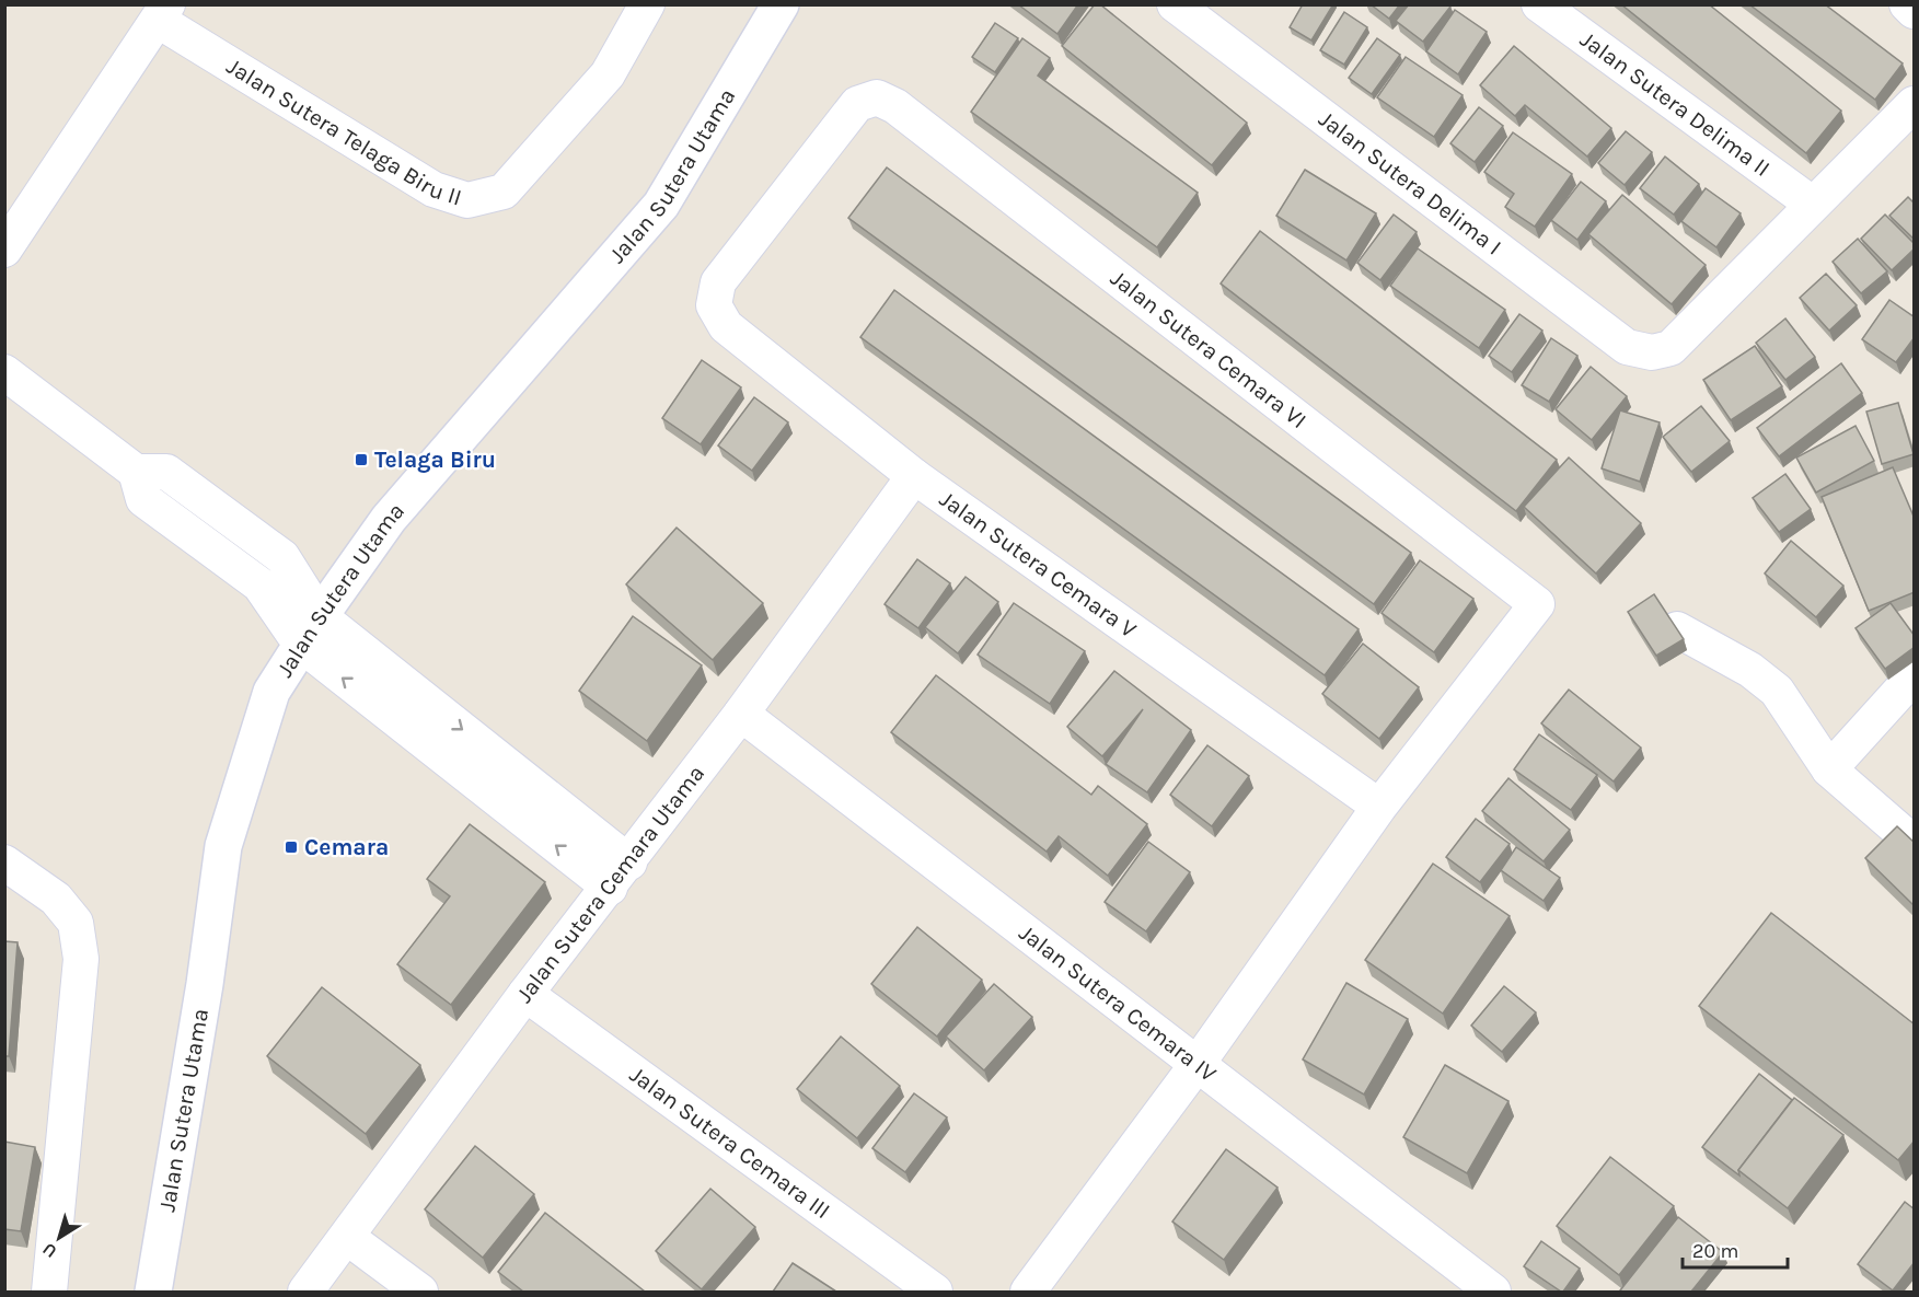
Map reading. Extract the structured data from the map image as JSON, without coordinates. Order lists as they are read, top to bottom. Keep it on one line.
{"streets":{"street":["Jalan Sutera Delima II","Jalan Sutera Telaga Biru II","Jalan Sutera Utama","Jalan Sutera Delima I","Jalan Sutera Cemara VI","Jalan Sutera Cemara V","Jalan Sutera Cemara Utama","Jalan Sutera Cemara IV","Jalan Sutera Cemara III"]},"crossings":[["Jalan Sutera Delima II","Jalan Sutera Delima I"],["Jalan Sutera Cemara VI","Jalan Sutera Cemara V"],["Jalan Sutera Cemara V","Jalan Sutera Cemara Utama"],["Jalan Sutera Cemara Utama","Jalan Sutera Cemara IV"],["Jalan Sutera Cemara Utama","Jalan Sutera Cemara III"]],"places":{"transit":["Telaga Biru","Cemara"]},"scale_bar":"20 m","north":"bottom left"}
